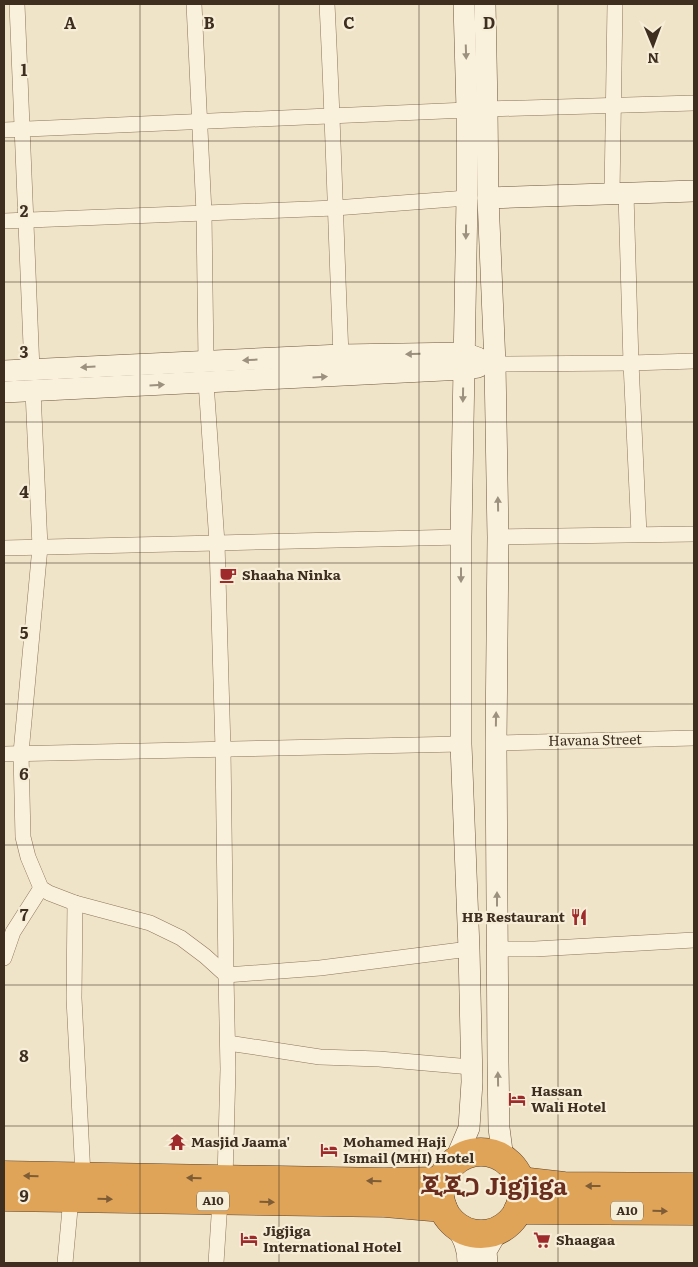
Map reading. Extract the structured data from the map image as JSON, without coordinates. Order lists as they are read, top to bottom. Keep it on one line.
{"streets":{"highway":["A10"],"street":["Havana Street"]},"districts":["ጂጂጋ Jigjiga"],"places":{"cafe":["Shaaha Ninka"],"restaurant":["HB Restaurant"],"hotel":["Hassan Wali Hotel","Mohamed Haji Ismail (MHI) Hotel","Jigjiga International Hotel"],"temple":["Masjid Jaama'"],"supermarket":["Shaagaa"]},"north":"bottom","grid":{"columns":["A","B","C","D"],"rows":["1","2","3","4","5","6","7","8","9"]}}
